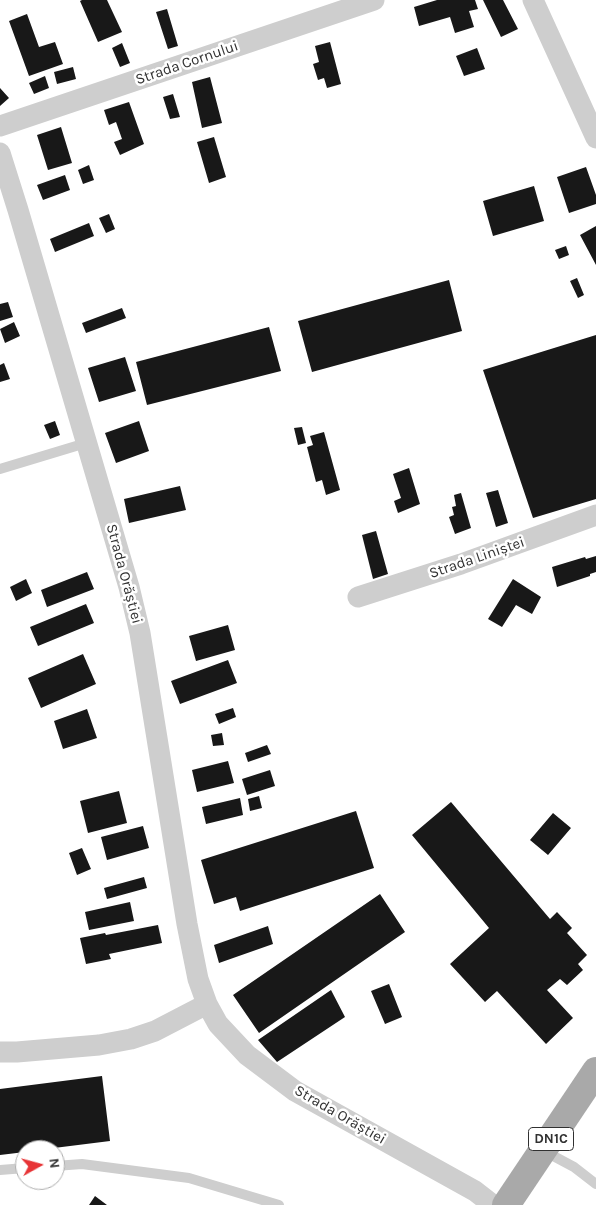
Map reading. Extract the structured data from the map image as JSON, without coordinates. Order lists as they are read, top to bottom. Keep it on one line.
{"streets":{"main road":["DN1C"],"street":["Strada Cornului","Strada Liniștei","Strada Orăștiei"]},"north":"right"}
